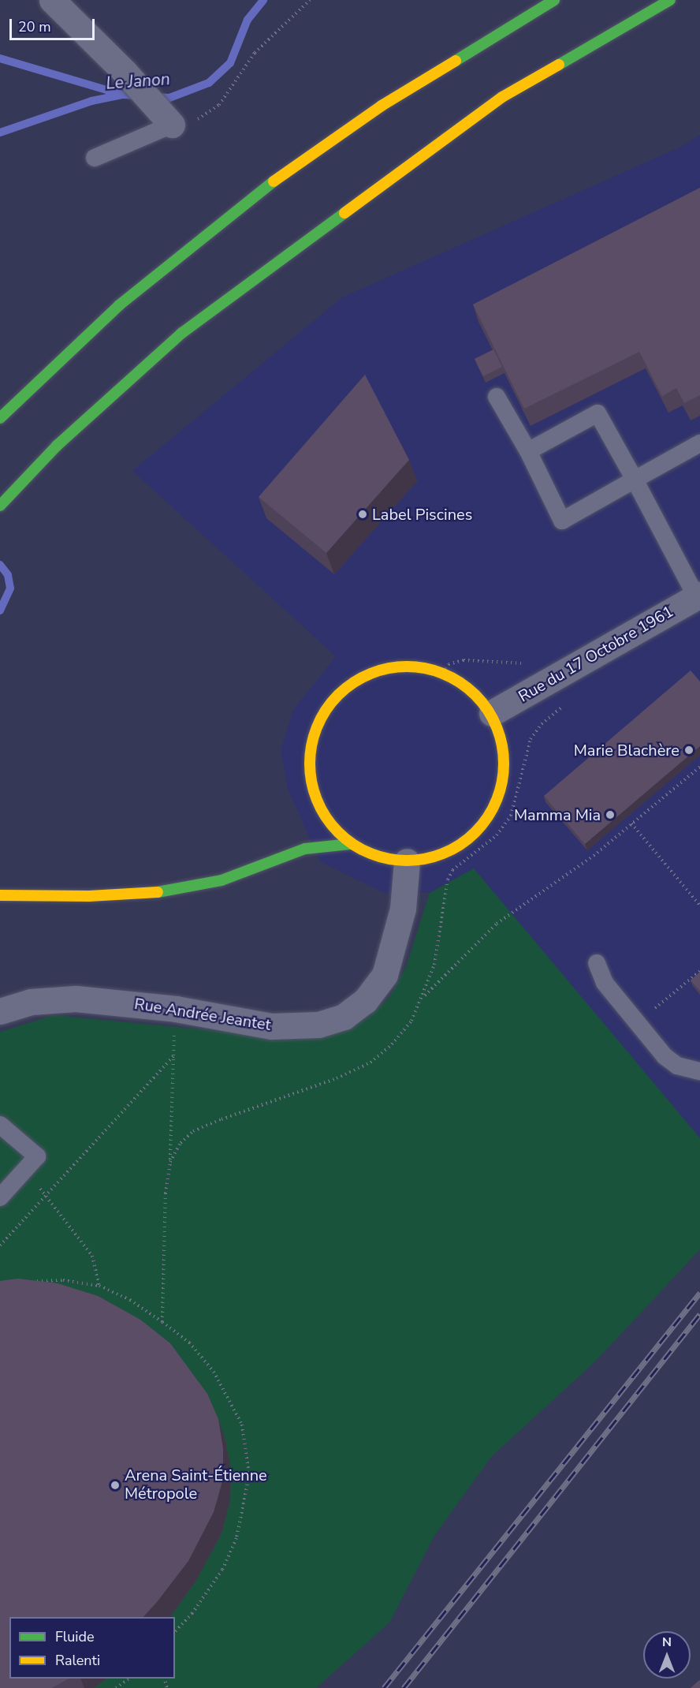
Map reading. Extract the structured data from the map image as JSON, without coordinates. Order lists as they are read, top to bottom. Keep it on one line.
{"streets":{"street":["Rue du 17 Octobre 1961","Rue Andrée Jeantet"]},"water":["Le Janon"],"places":["Label Piscines","Marie Blachère","Mamma Mia","Arena Saint-Étienne Métropole"],"legend":["Fluide","Ralenti"],"scale_bar":"20 m","north":"top"}
